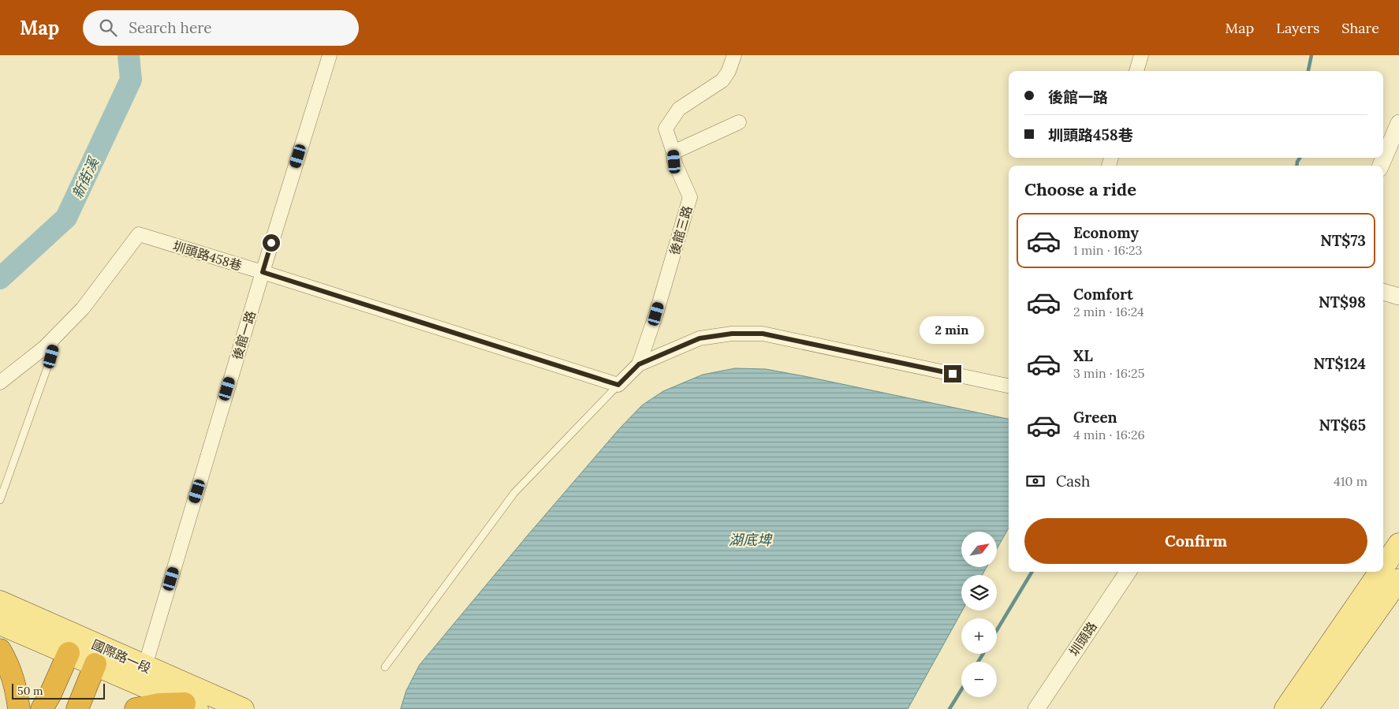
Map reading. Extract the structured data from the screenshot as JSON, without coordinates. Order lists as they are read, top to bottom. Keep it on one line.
{"streets":{"main road":["國際路一段"],"street":["後館三路","圳頭路458巷","後館一路","圳頭路"]},"crossings":[["圳頭路458巷","後館一路"],["後館一路","國際路一段"]],"water":["新街溪","湖底埤"],"scale_bar":"50 m","north":"top right","page":{"header":"Map","search":"Search here","nav":["Map","Layers","Share"],"banner":["後館一路","圳頭路458巷"],"heading":"Choose a ride","list":[{"name":"Economy","note":"1 min · 16:23","value":"NT$73"},{"name":"Comfort","note":"2 min · 16:24","value":"NT$98"},{"name":"XL","note":"3 min · 16:25","value":"NT$124"},{"name":"Green","note":"4 min · 16:26","value":"NT$65"}],"bubble":"2 min","pay":["Cash","410 m"],"buttons":"Confirm","map_buttons":["+","−"],"scale":"50 m"}}
